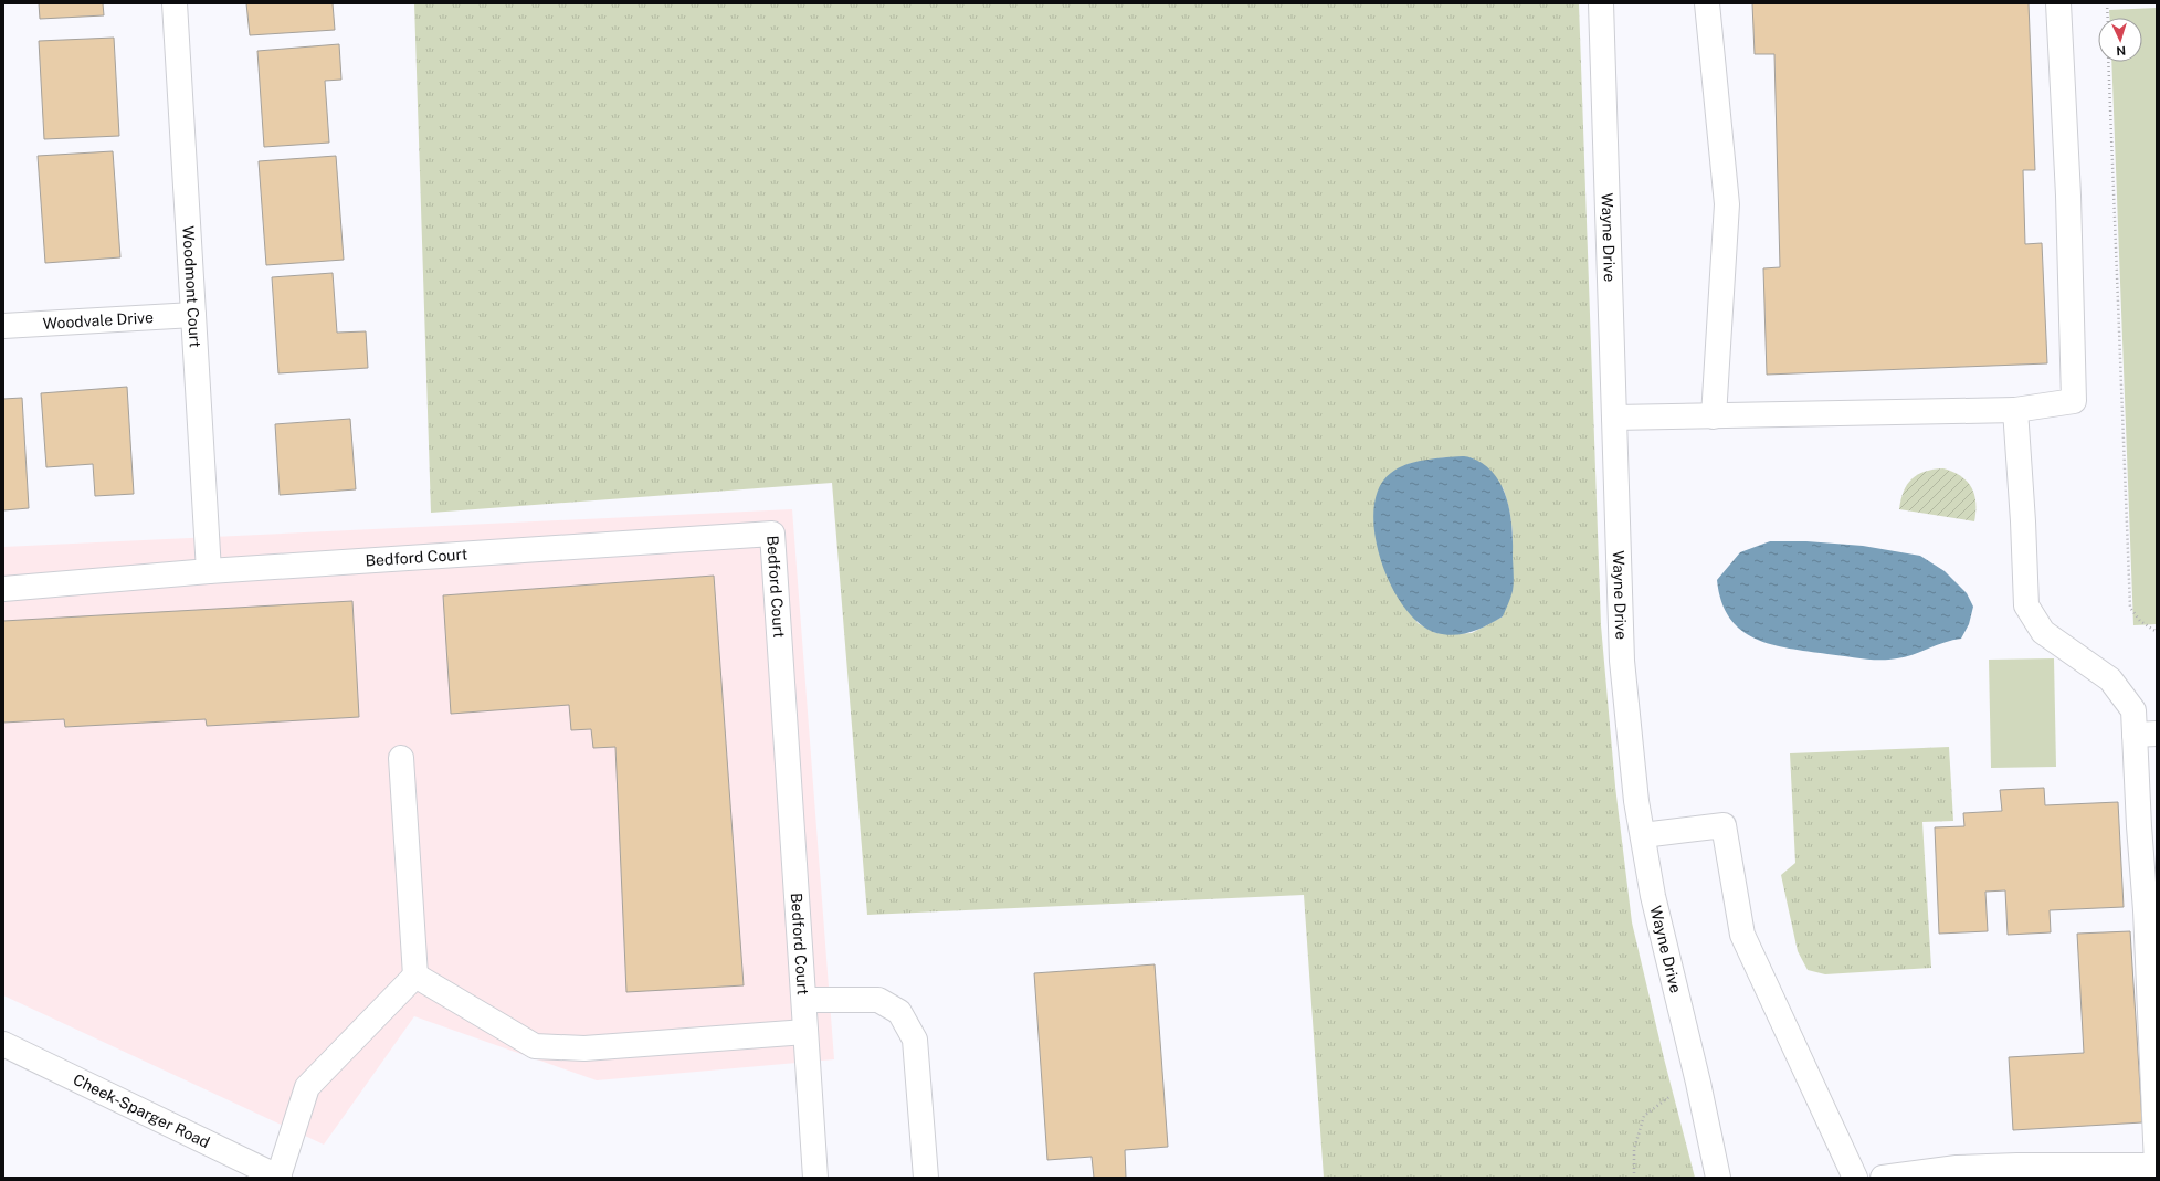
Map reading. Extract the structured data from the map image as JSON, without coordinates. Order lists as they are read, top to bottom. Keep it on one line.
{"streets":{"street":["Wayne Drive","Woodmont Court","Woodvale Drive","Bedford Court","Cheek-Sparger Road"]},"crossings":[["Woodmont Court","Woodvale Drive"],["Woodmont Court","Bedford Court"]],"north":"bottom"}
